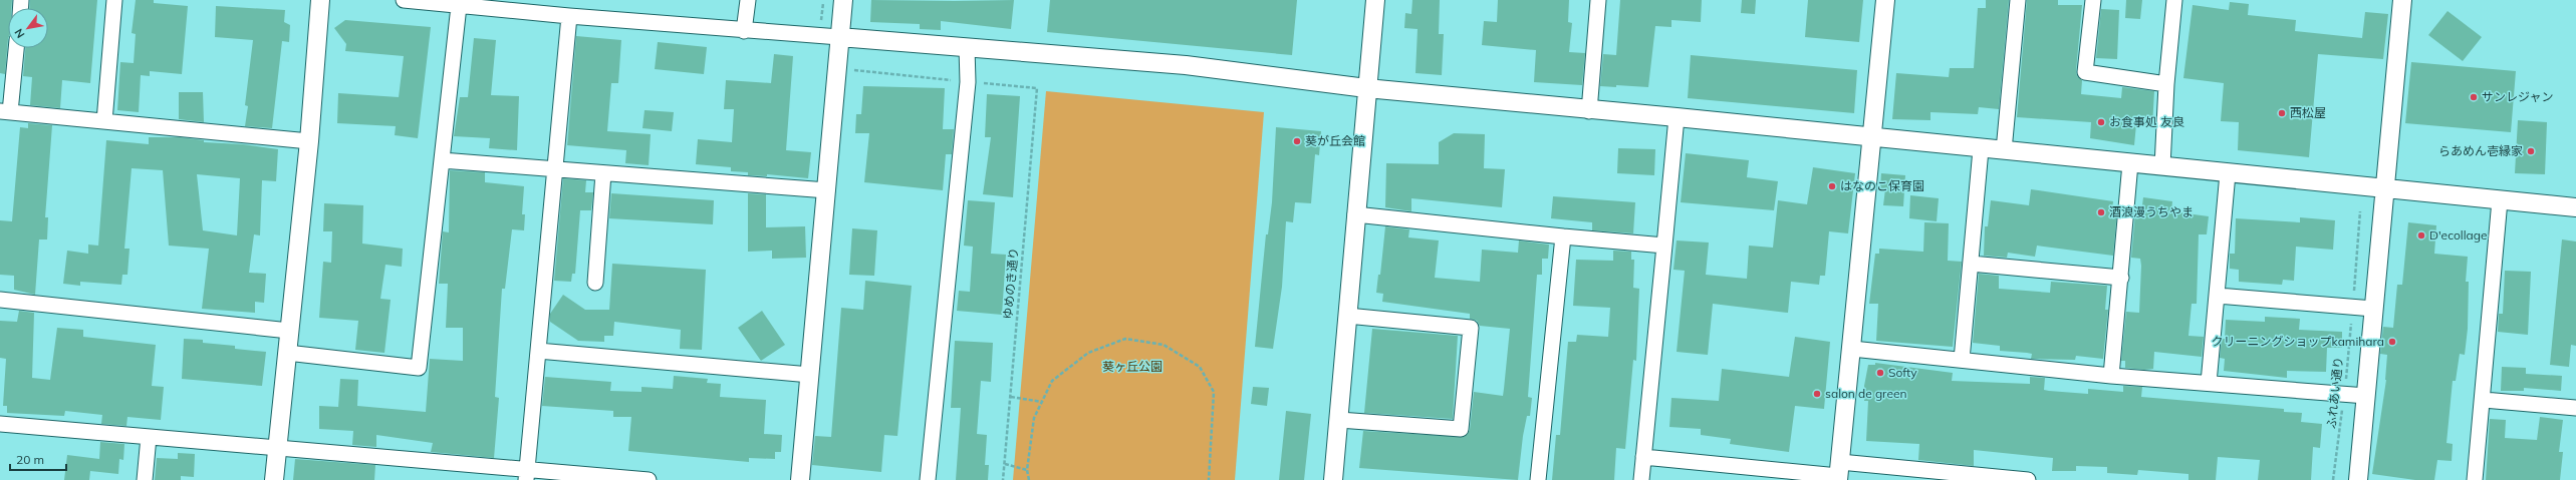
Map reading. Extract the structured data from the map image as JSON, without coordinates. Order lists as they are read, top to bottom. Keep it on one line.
{"streets":{"path":["ゆめのき通り","ふれあい通り"]},"parks":["葵ヶ丘公園"],"places":["サンレジャン","西松屋","お食事処 友良","葵が丘会館","らあめん壱縁家","はなのこ保育園","酒浪漫うちやま","D'ecollage","クリーニングショップkamihara","Softy","salon de green"],"scale_bar":"20 m","north":"bottom left"}
